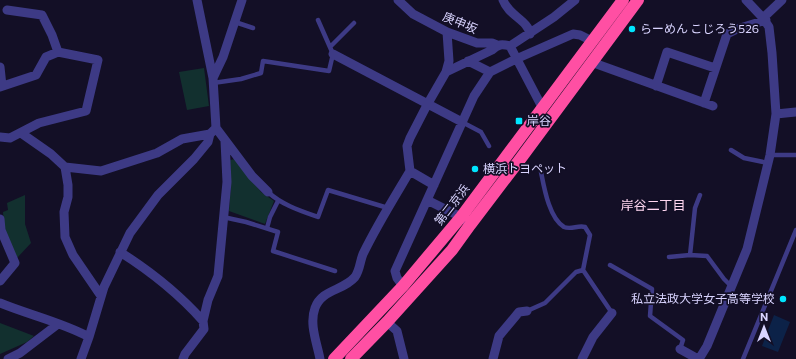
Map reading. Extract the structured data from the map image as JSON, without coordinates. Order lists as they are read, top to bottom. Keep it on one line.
{"streets":{"highway":["第二京浜"],"street":["庚申坂"]},"districts":["岸谷二丁目"],"places":{"other":["らーめん こじろう526","横浜トヨペット","私立法政大学女子高等学校"],"transit":["岸谷"]},"north":"top"}
